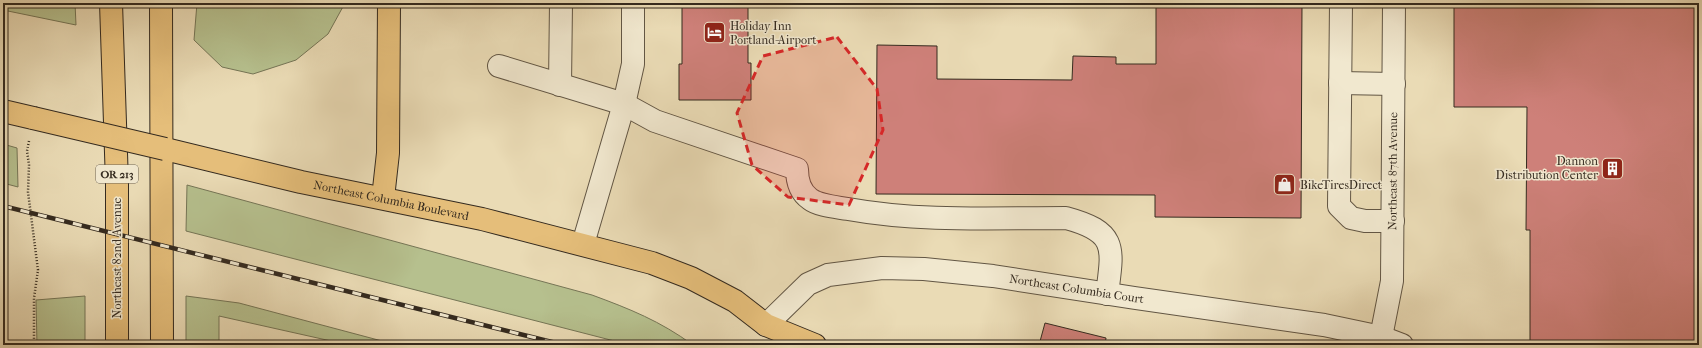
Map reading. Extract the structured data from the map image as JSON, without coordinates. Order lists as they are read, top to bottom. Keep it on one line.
{"streets":{"main road":["OR 213","Northeast Columbia Boulevard","Northeast 82nd Avenue"],"street":["Northeast 87th Avenue","Northeast Columbia Court"]},"crossings":[["Northeast 87th Avenue","Northeast Columbia Court"],["Northeast Columbia Boulevard","Northeast Columbia Court"]],"places":{"hotel":["Holiday Inn Portland-Airport"],"building":["Dannon Distribution Center"],"shop":["BikeTiresDirect"]}}
